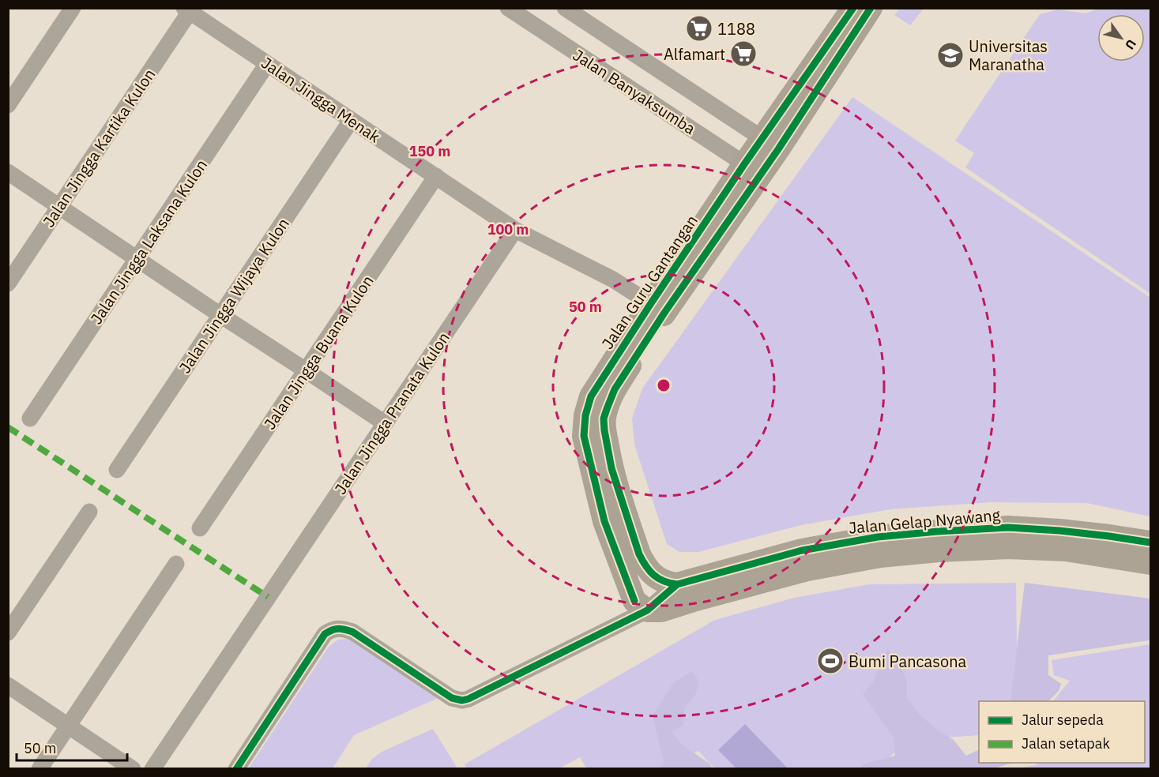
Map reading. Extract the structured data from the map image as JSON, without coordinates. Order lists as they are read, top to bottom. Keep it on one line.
{"streets":{"street":["Jalan Banyaksumba","Jalan Jingga Menak","Jalan Jingga Kartika Kulon","Jalan Jingga Laksana Kulon","Jalan Guru Gantangan","Jalan Jingga Wijaya Kulon","Jalan Jingga Buana Kulon","Jalan Jingga Pranata Kulon","Jalan Gelap Nyawang"]},"crossings":[["Jalan Banyaksumba","Jalan Guru Gantangan"],["Jalan Jingga Menak","Jalan Jingga Kartika Kulon"],["Jalan Jingga Menak","Jalan Jingga Laksana Kulon"],["Jalan Jingga Menak","Jalan Guru Gantangan"],["Jalan Jingga Menak","Jalan Jingga Wijaya Kulon"],["Jalan Jingga Menak","Jalan Jingga Buana Kulon"],["Jalan Jingga Menak","Jalan Jingga Pranata Kulon"],["Jalan Guru Gantangan","Jalan Gelap Nyawang"]],"places":{"supermarket":["1188","Alfamart"],"school or university":["Universitas Maranatha"],"sports":["Bumi Pancasona"]},"legend":["Jalur sepeda","Jalan setapak"],"scale_bar":"50 m","north":"bottom right","rings":["150 m","100 m","50 m"]}
